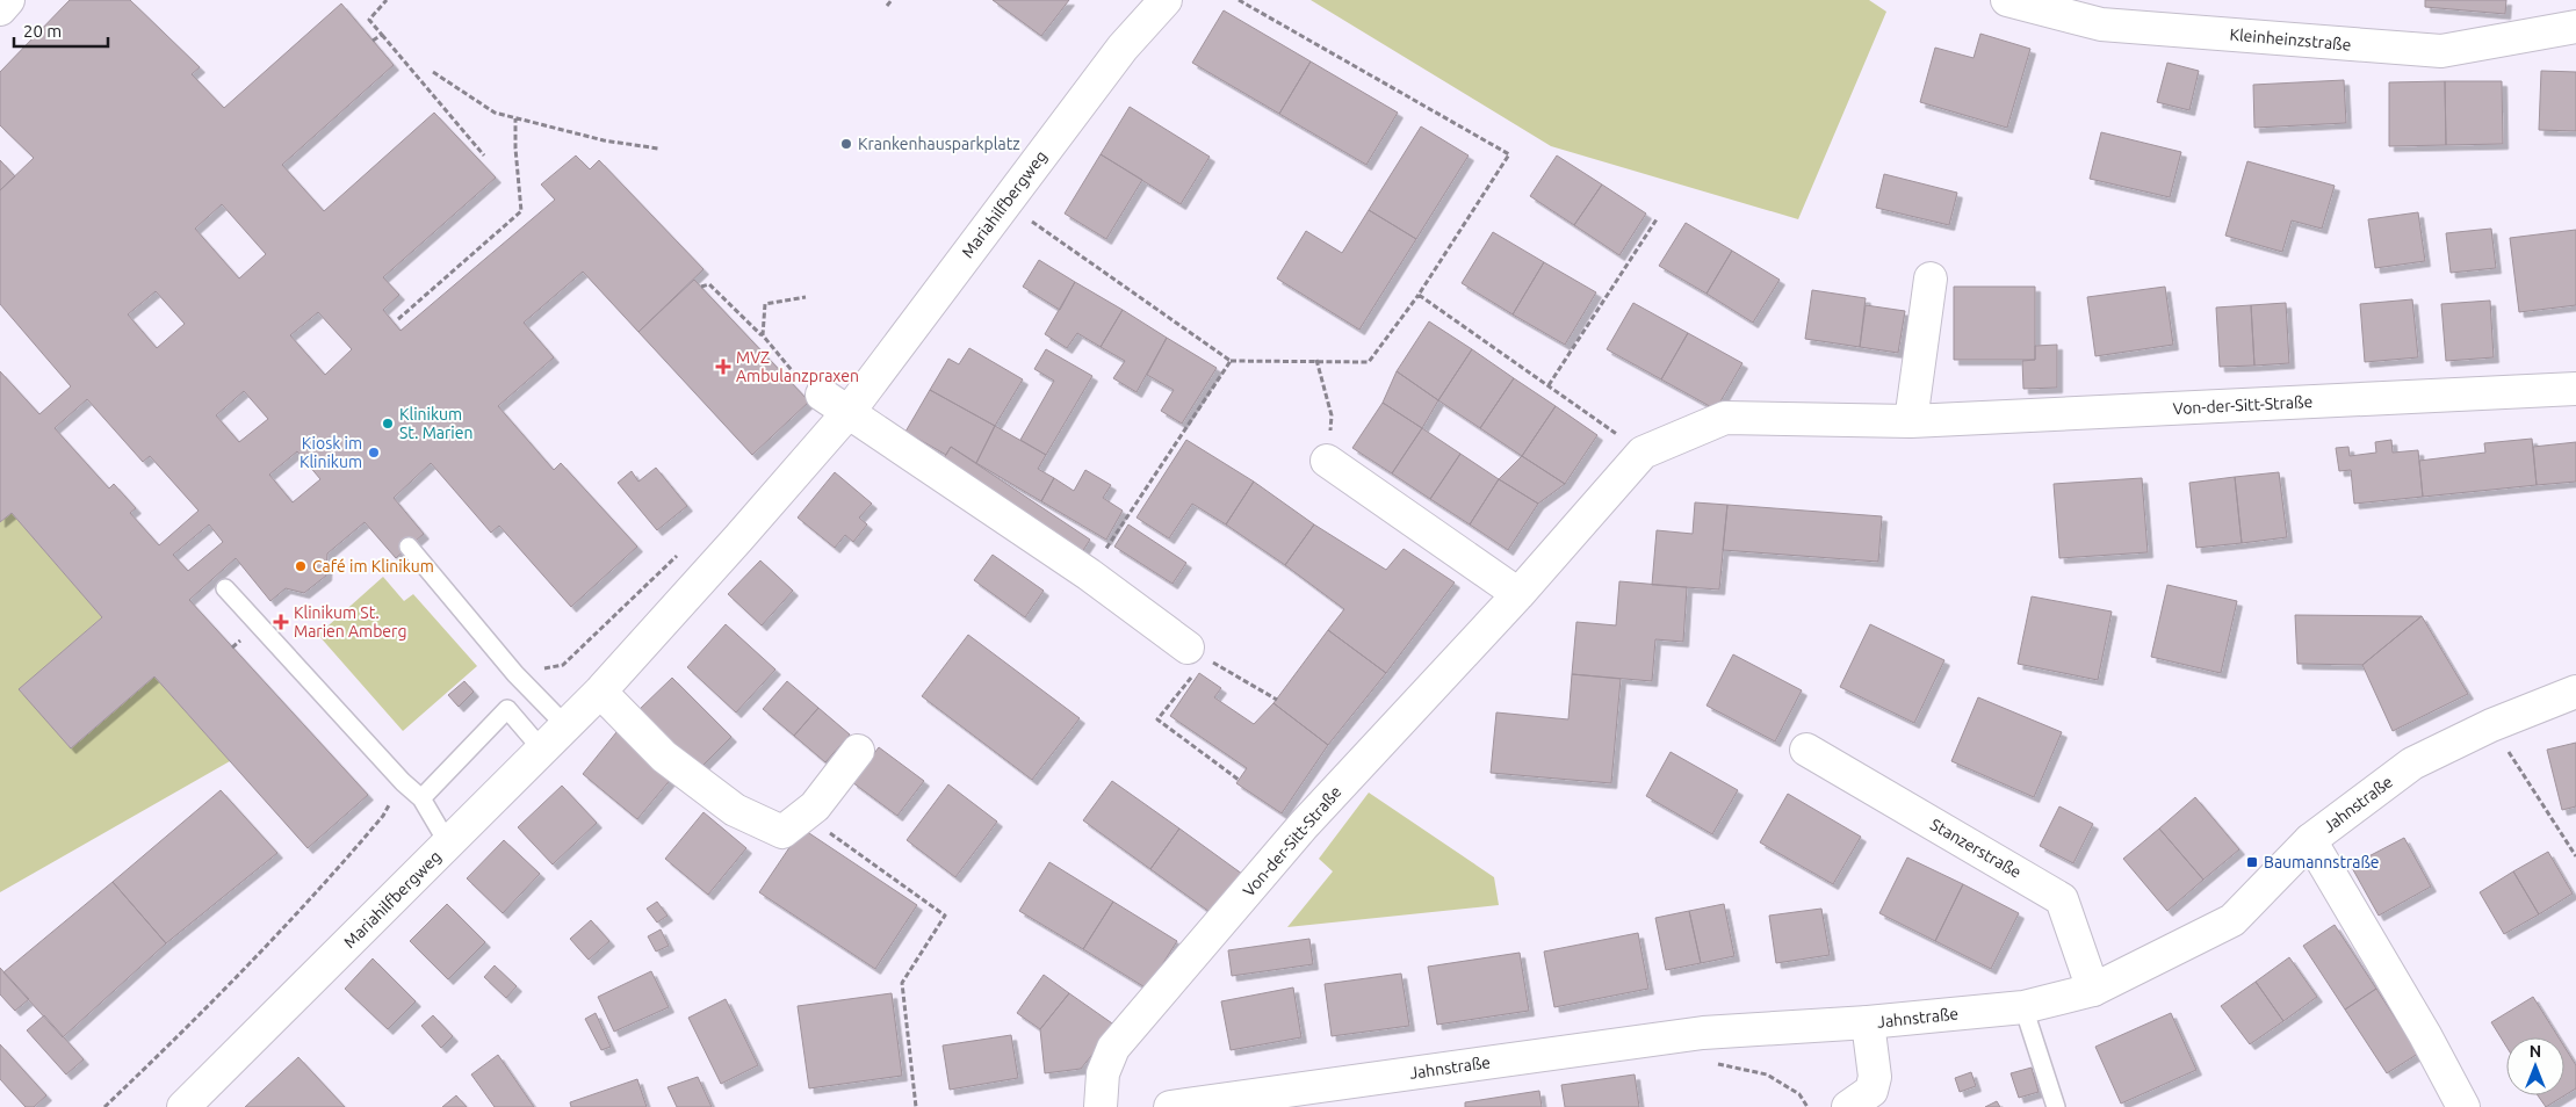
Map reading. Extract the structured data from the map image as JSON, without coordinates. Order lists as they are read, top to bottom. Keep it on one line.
{"streets":{"street":["Kleinheinzstraße","Mariahilfbergweg","Von-der-Sitt-Straße","Jahnstraße","Stanzerstraße"]},"crossings":[["Jahnstraße","Stanzerstraße"]],"places":{"other":["Krankenhausparkplatz","Klinikum St. Marien","Kiosk im Klinikum","Café im Klinikum"],"health":["MVZ Ambulanzpraxen","Klinikum St. Marien Amberg"],"transit":["Baumannstraße"]},"scale_bar":"20 m","north":"top"}
